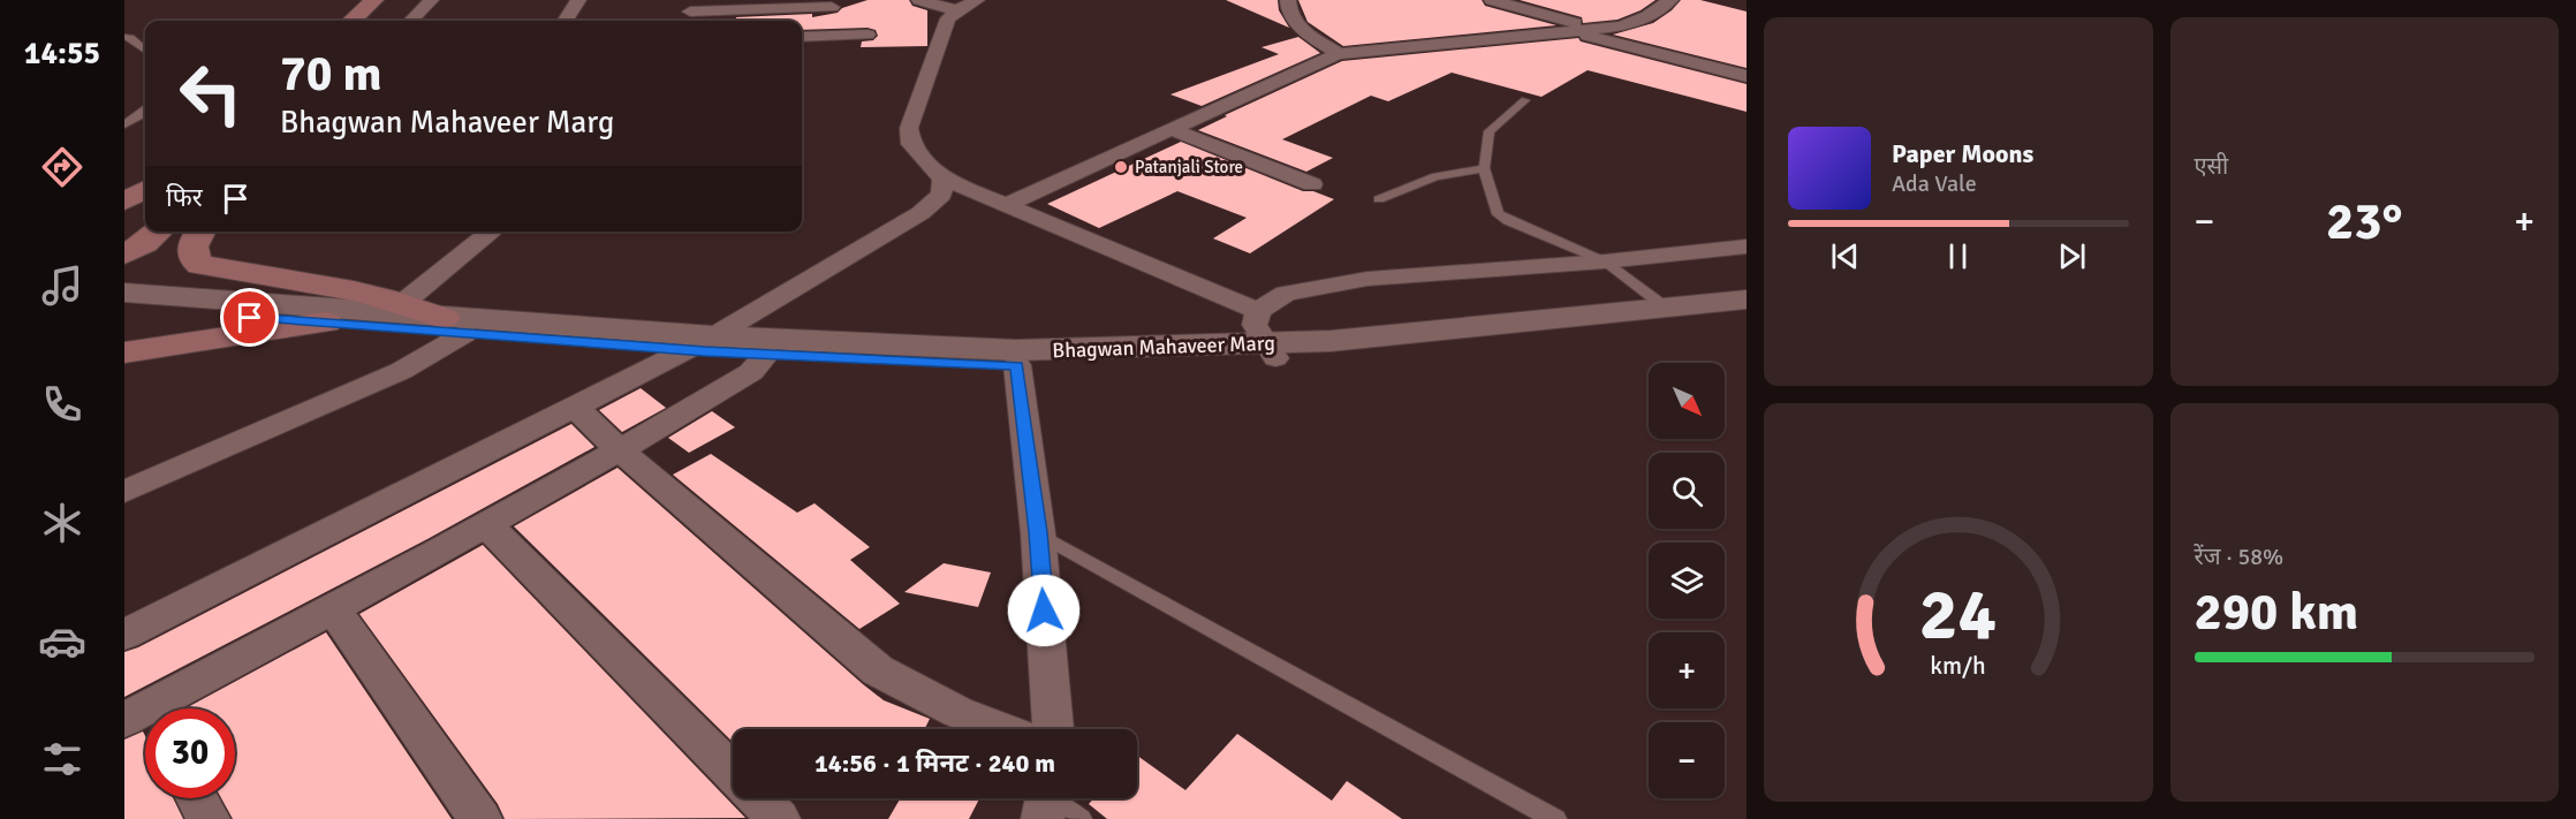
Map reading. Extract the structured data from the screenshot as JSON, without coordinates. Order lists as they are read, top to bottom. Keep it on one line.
{"streets":{"street":["Bhagwan Mahaveer Marg"]},"places":["Patanjali Store"],"north":"bottom right","page":{"tabs":"14:55","tile":["एसी",["रेंज · 58%","290 km"]],"turn":["70 m","Bhagwan Mahaveer Marg"],"song":["Paper Moons","Ada Vale"],"then":"फिर","heat":["−","23°","+"],"map_buttons":["+","−"],"limit":"30","trip":"14:56 · 1 मिनट · 240 m","gauge":["24","km/h"]}}
